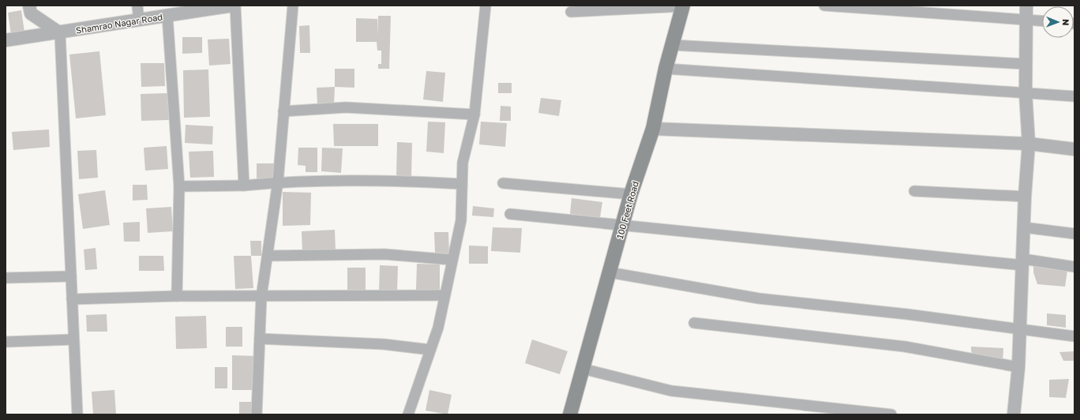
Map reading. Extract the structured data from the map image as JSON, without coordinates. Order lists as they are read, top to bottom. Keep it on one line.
{"streets":{"main road":["100 Feet Road"],"street":["Shamrao Nagar Road"]},"north":"right"}
